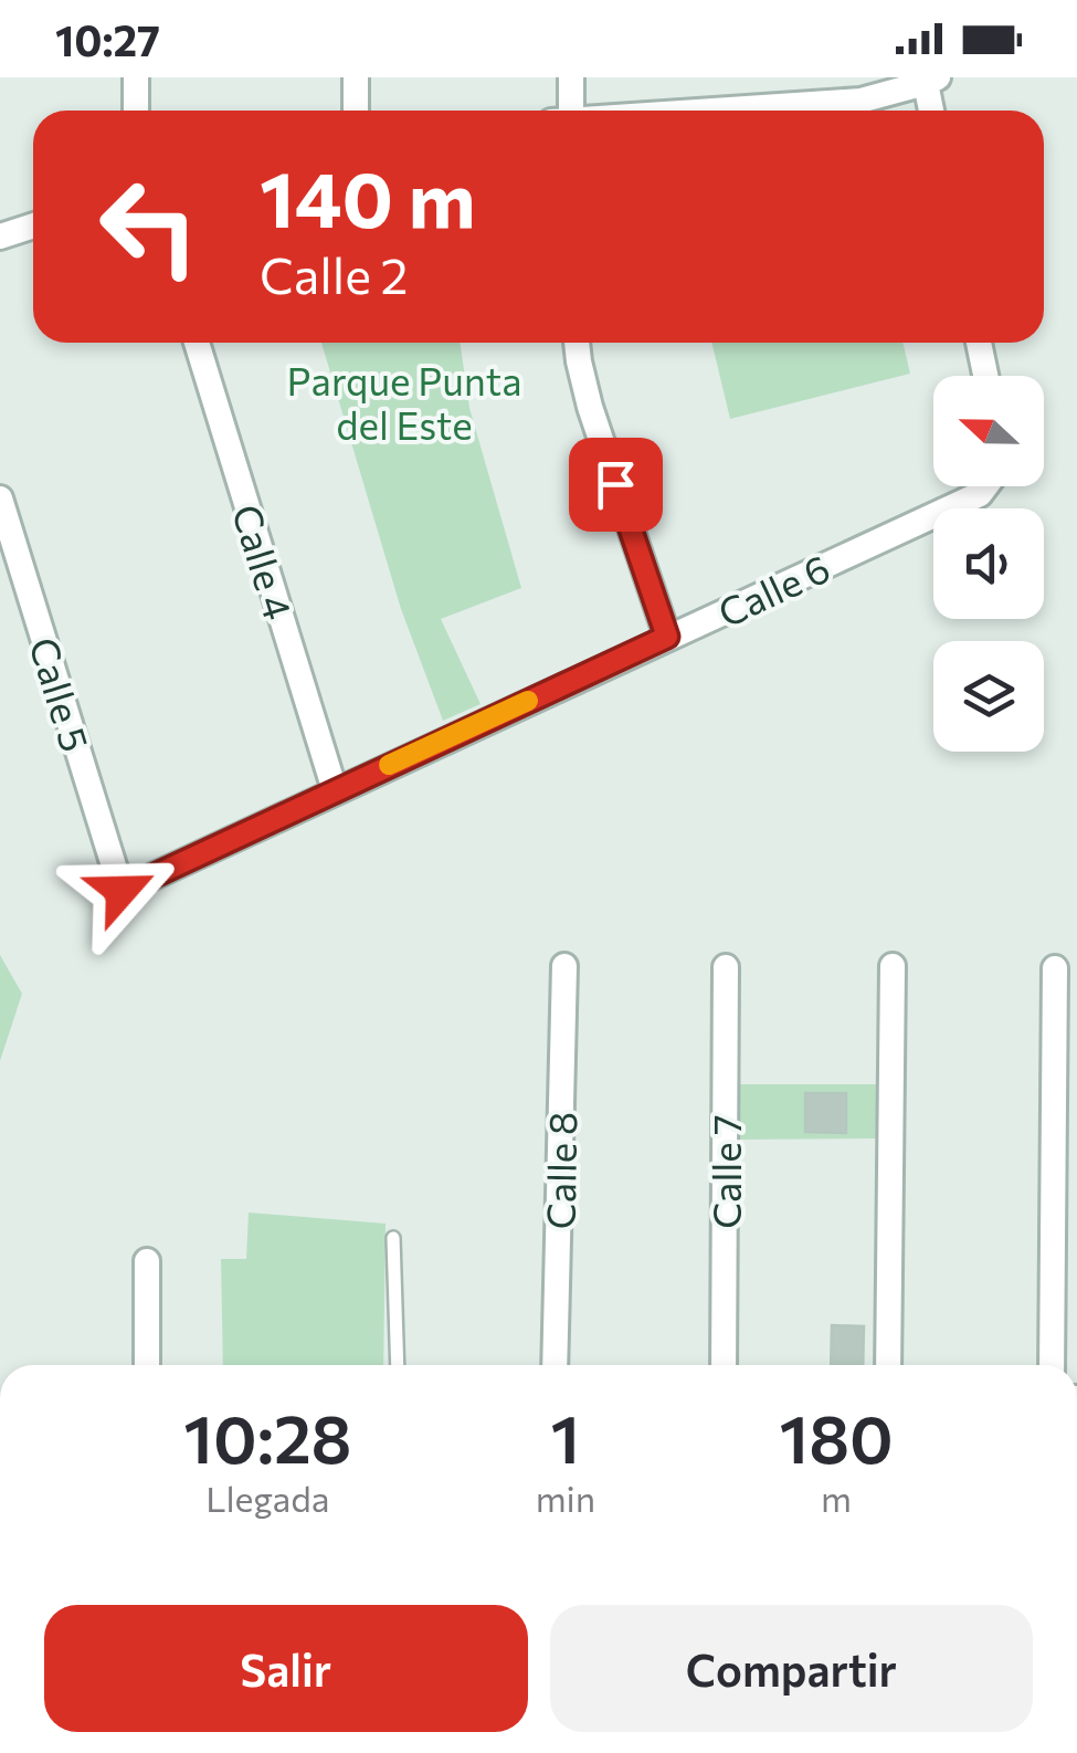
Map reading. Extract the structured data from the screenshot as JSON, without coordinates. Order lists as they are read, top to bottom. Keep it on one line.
{"streets":{"street":["Calle 4","Calle 6","Calle 5","Calle 8","Calle 7"]},"crossings":[["Calle 4","Calle 6"],["Calle 6","Calle 5"]],"parks":["Parque Punta del Este"],"north":"left","page":{"status":"10:27","turn":["140 m","Calle 2"],"eta":["10:28","Llegada","1","min","180","m"],"buttons":["Salir","Compartir"]}}
